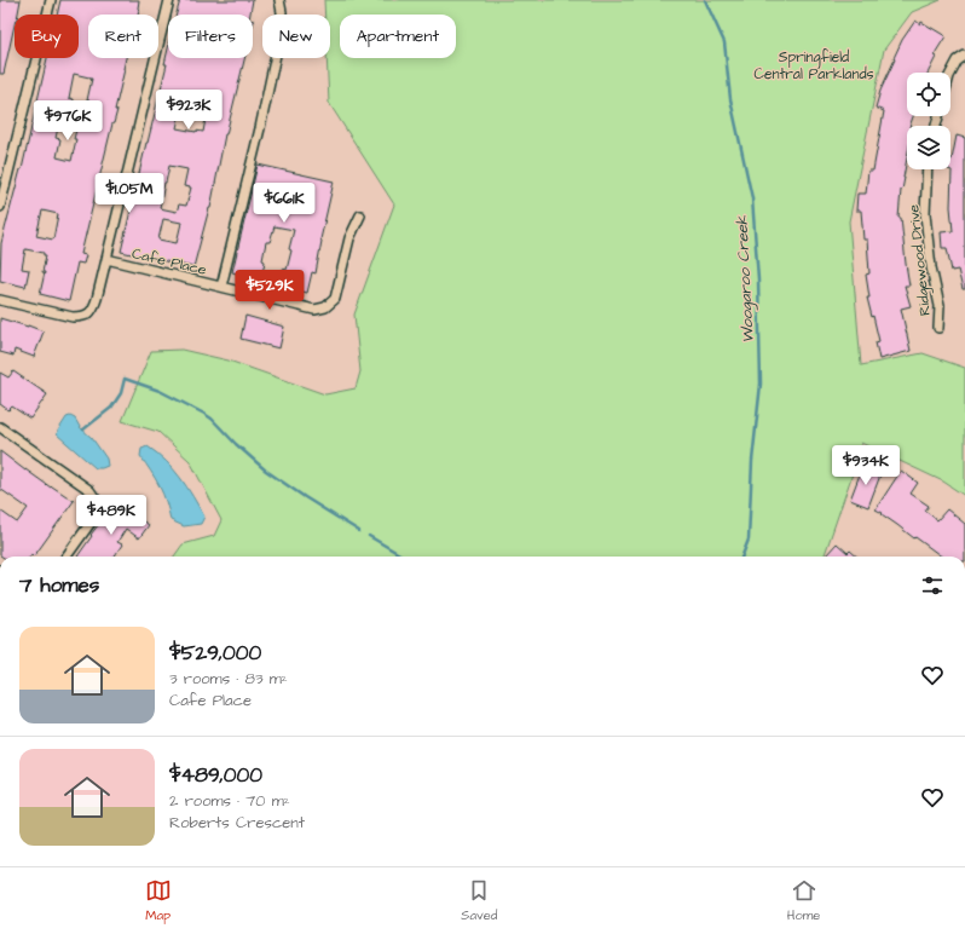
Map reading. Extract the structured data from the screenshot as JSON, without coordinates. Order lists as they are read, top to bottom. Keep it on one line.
{"streets":{"street":["Ridgewood Drive","Cafe Place"]},"water":["Woogaroo Creek"],"parks":["Springfield Central Parklands"],"page":{"chip":["Buy","Rent","Filters","New","Apartment"],"price":["$923K","$976K","$1.05M","$661K","$529K","$934K","$489K"],"heading":"7 homes","list":[{"name":"$529,000","note":"3 rooms · 83 m² · Cafe Place"},{"name":"$489,000","note":"2 rooms · 70 m² · Roberts Crescent"}],"tabs":["Map","Saved","Home"]}}
